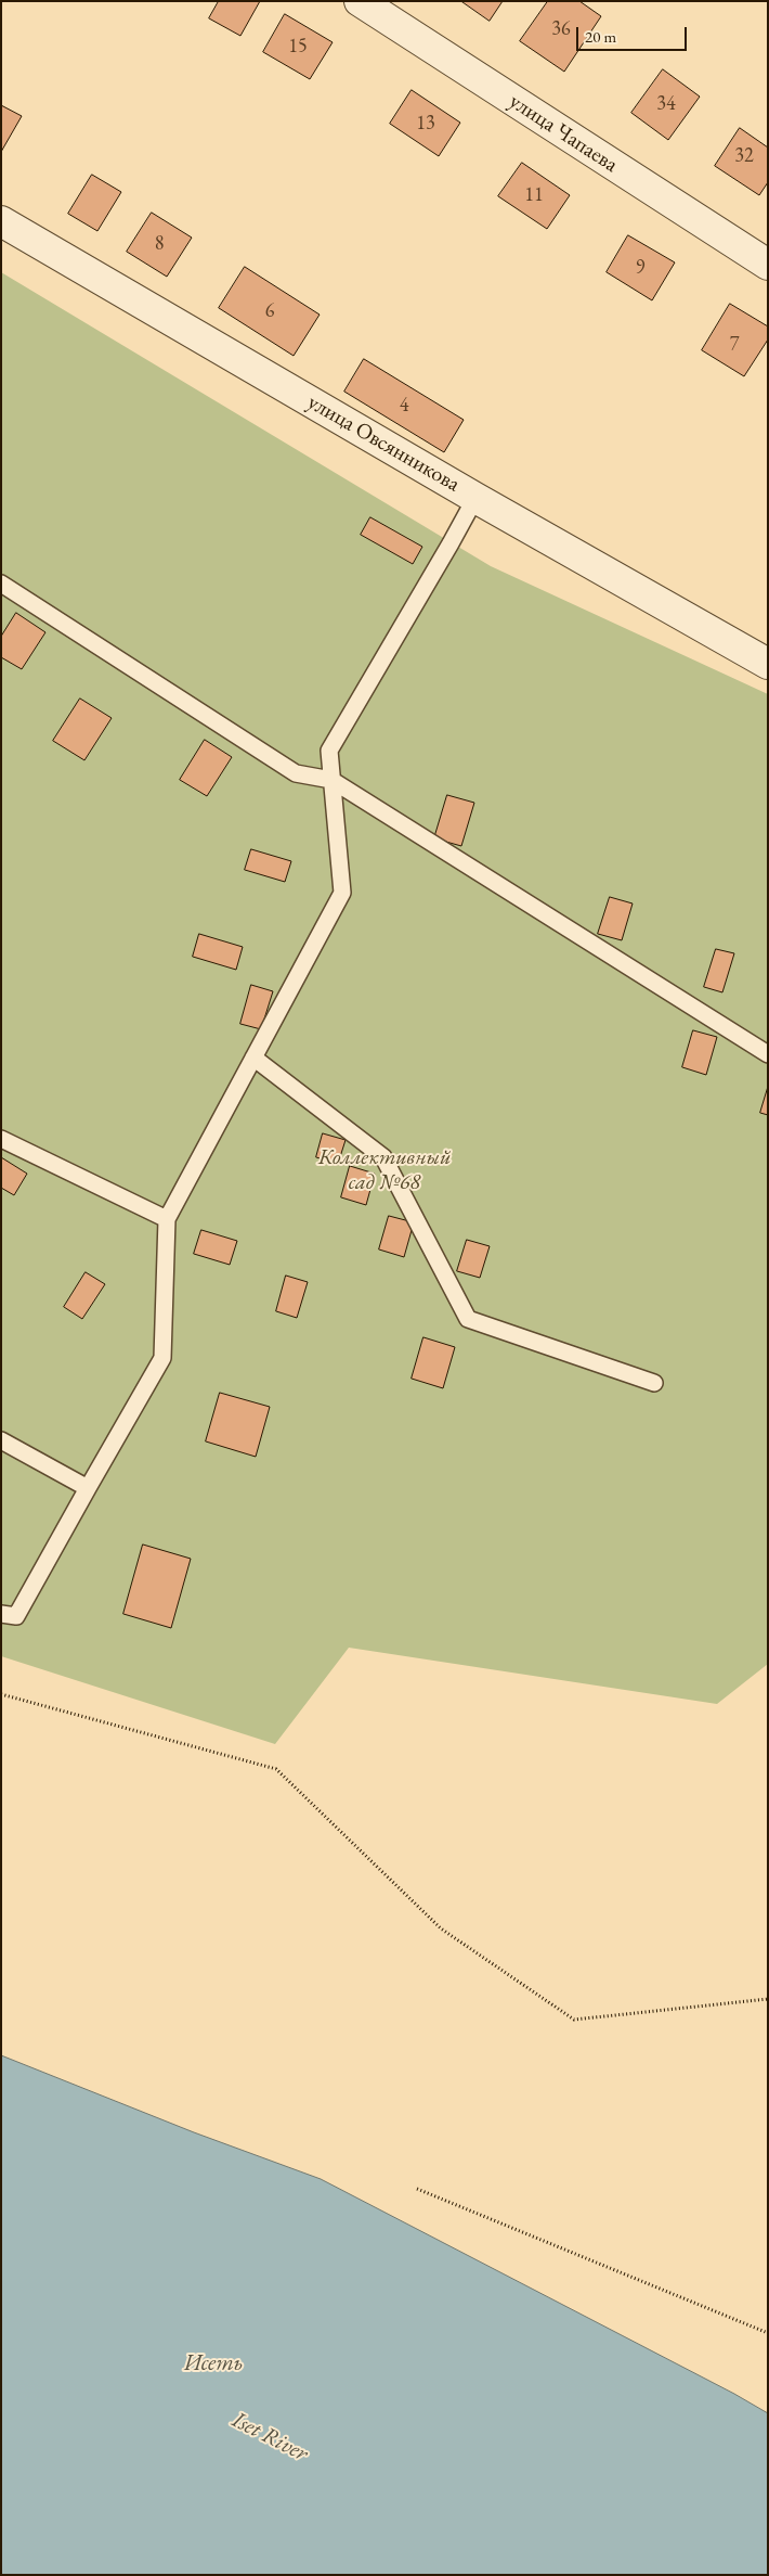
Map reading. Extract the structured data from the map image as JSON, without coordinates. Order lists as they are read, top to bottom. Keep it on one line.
{"streets":{"street":["улица Чапаева","улица Овсянникова"]},"water":["Исеть","Iset River"],"parks":["Коллективный сад №68"],"house_numbers":["36","15","34","13","32","11","8","9","6","7","4"],"scale_bar":"20 m"}
